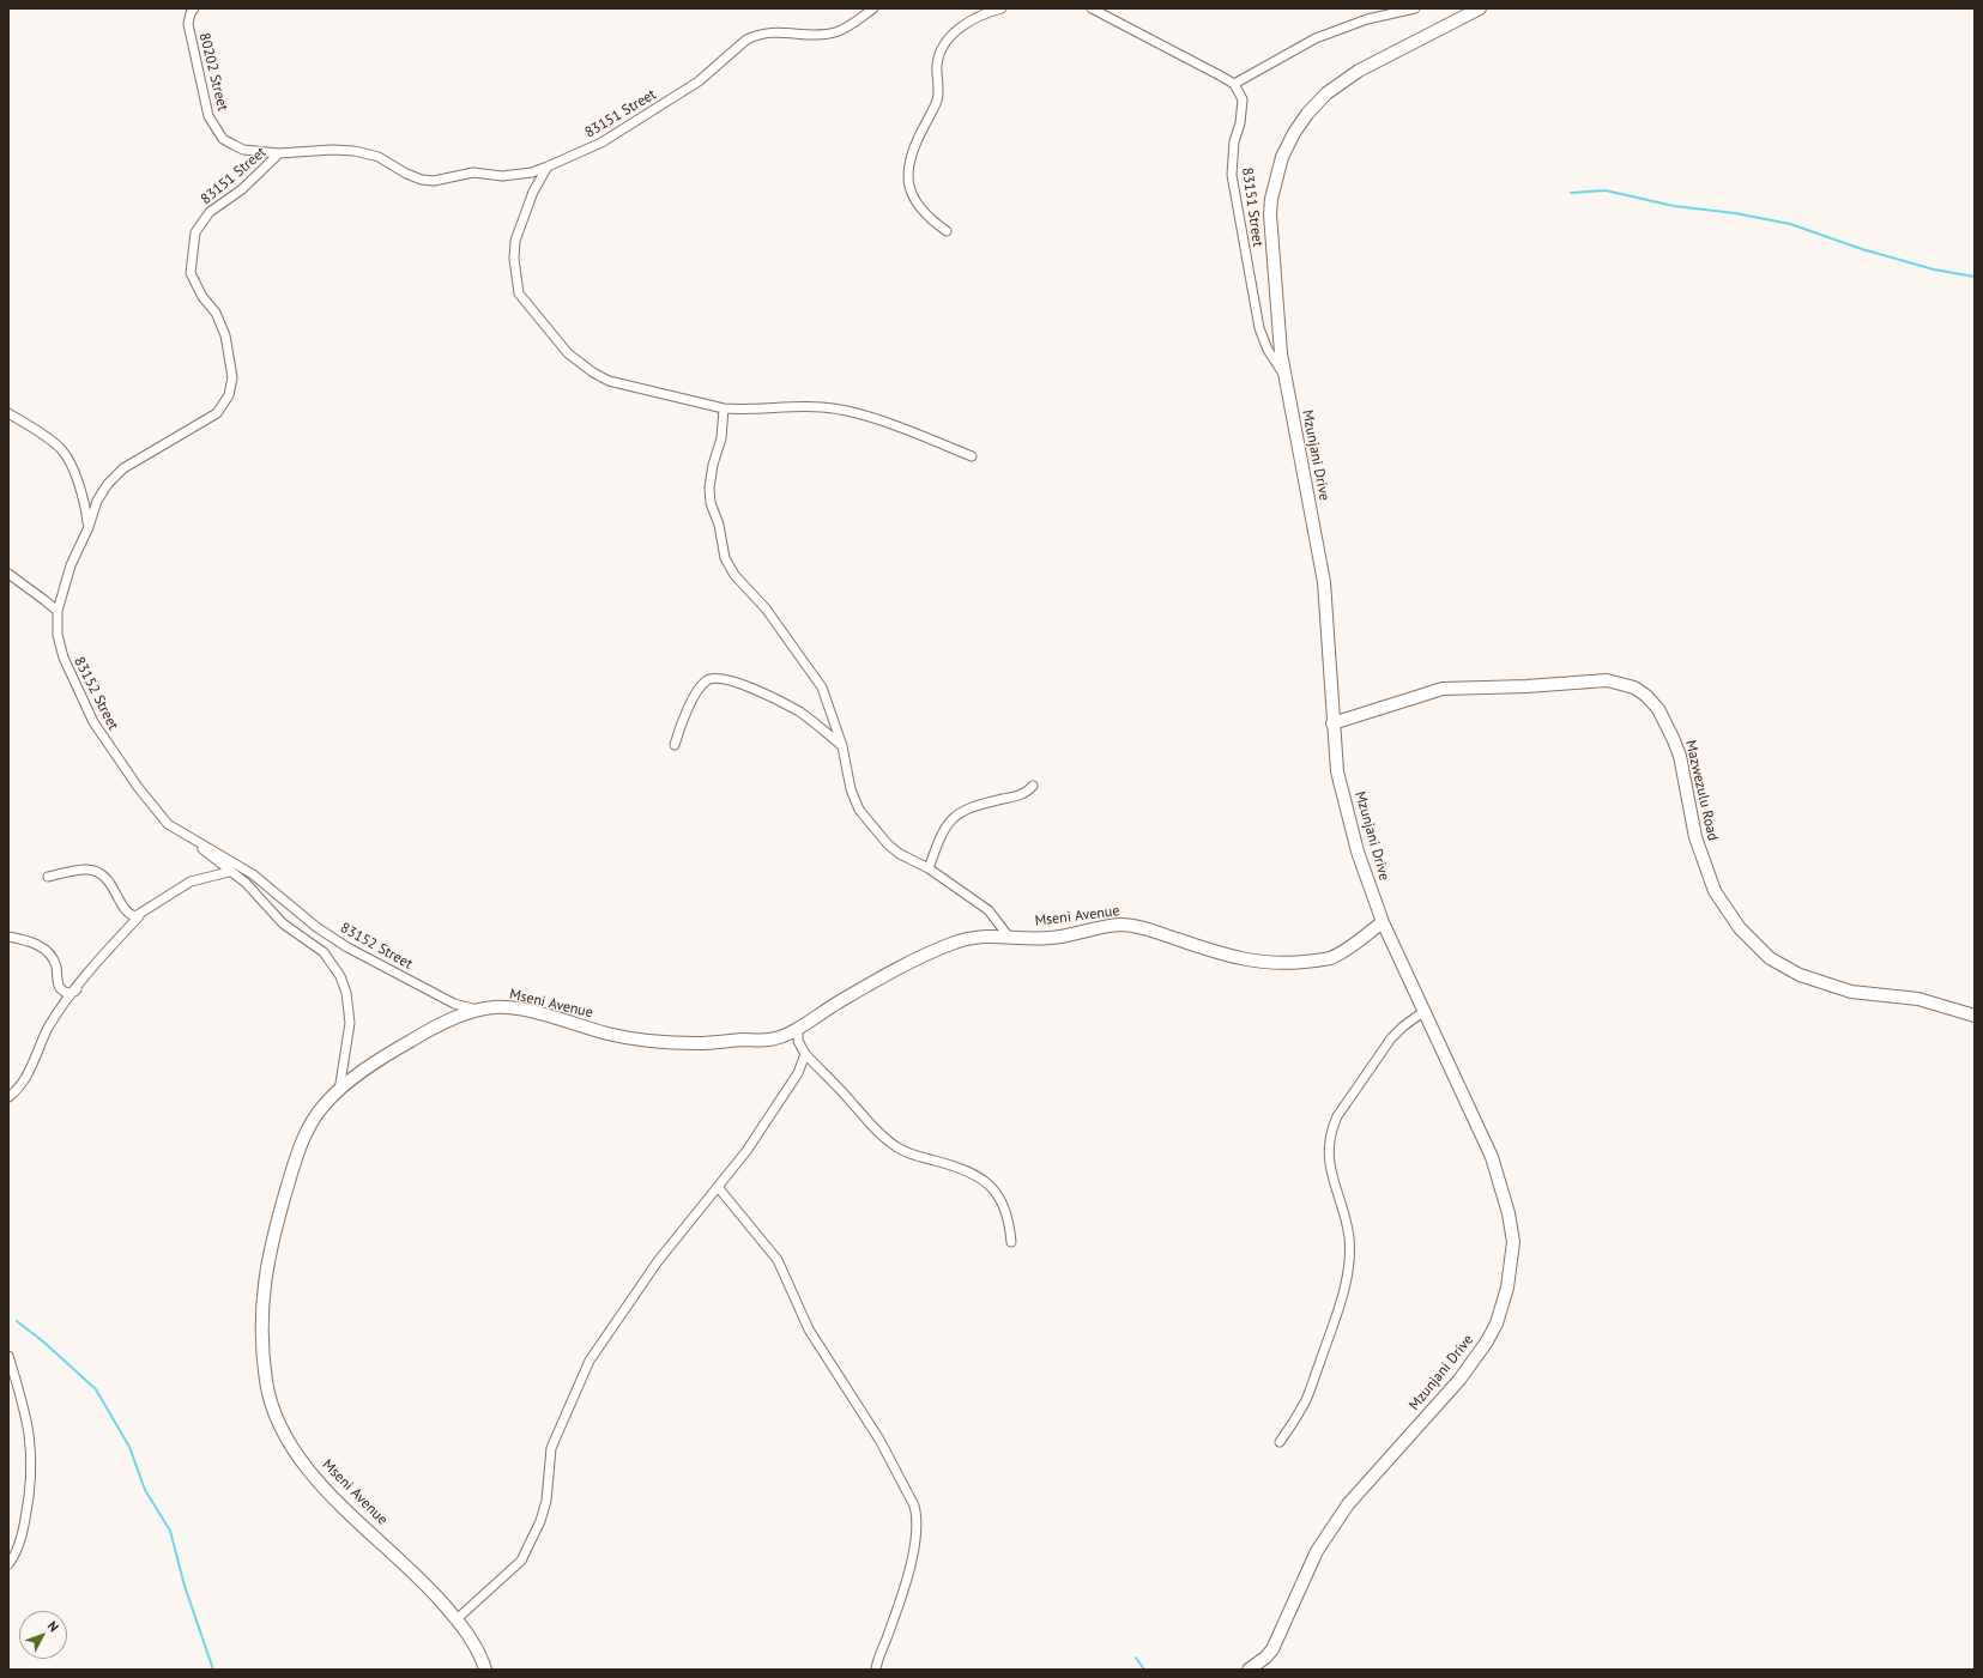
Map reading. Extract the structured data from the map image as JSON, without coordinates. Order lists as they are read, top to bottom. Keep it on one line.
{"streets":{"street":["80202 Street","83151 Street","Mzunjani Drive","83152 Street","Mazwezulu Road","Mseni Avenue"]},"crossings":[["80202 Street","83151 Street"],["83151 Street","Mzunjani Drive"],["83151 Street","83152 Street"],["Mzunjani Drive","Mazwezulu Road"],["Mzunjani Drive","Mseni Avenue"],["83152 Street","Mseni Avenue"]],"north":"top right"}
